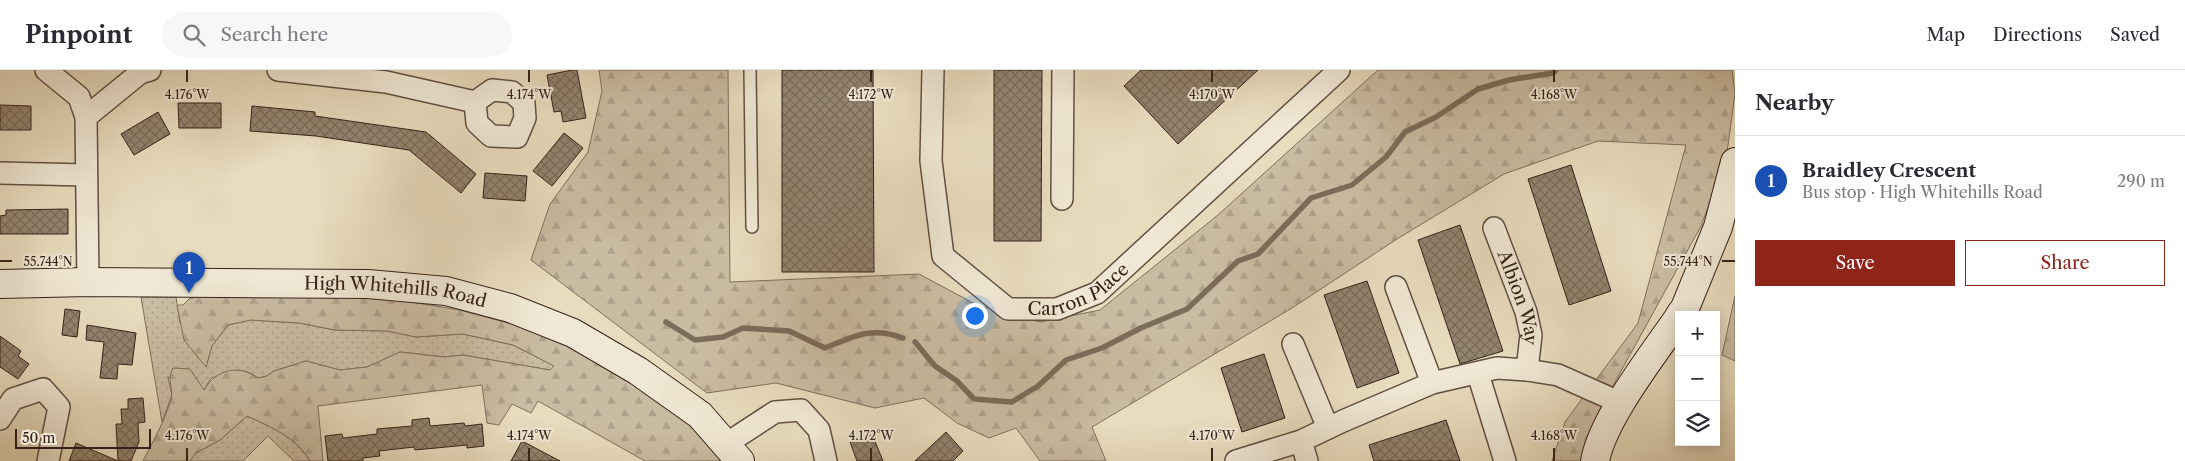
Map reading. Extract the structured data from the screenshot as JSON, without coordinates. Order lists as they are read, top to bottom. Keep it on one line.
{"streets":{"street":["Carron Place","High Whitehills Road","Albion Way"]},"scale_bar":"50 m","page":{"header":"Pinpoint","search":"Search here","nav":["Map","Directions","Saved"],"heading":"Nearby","list":[{"mark":"1","name":"Braidley Crescent","note":"Bus stop · High Whitehills Road","value":"290 m"}],"buttons":["Save","Share"],"pins":"1","map_buttons":["+","−"],"scale":"50 m"},"coordinates":["4.176°W","4.174°W","4.172°W","4.170°W","4.168°W","55.744°N"]}
